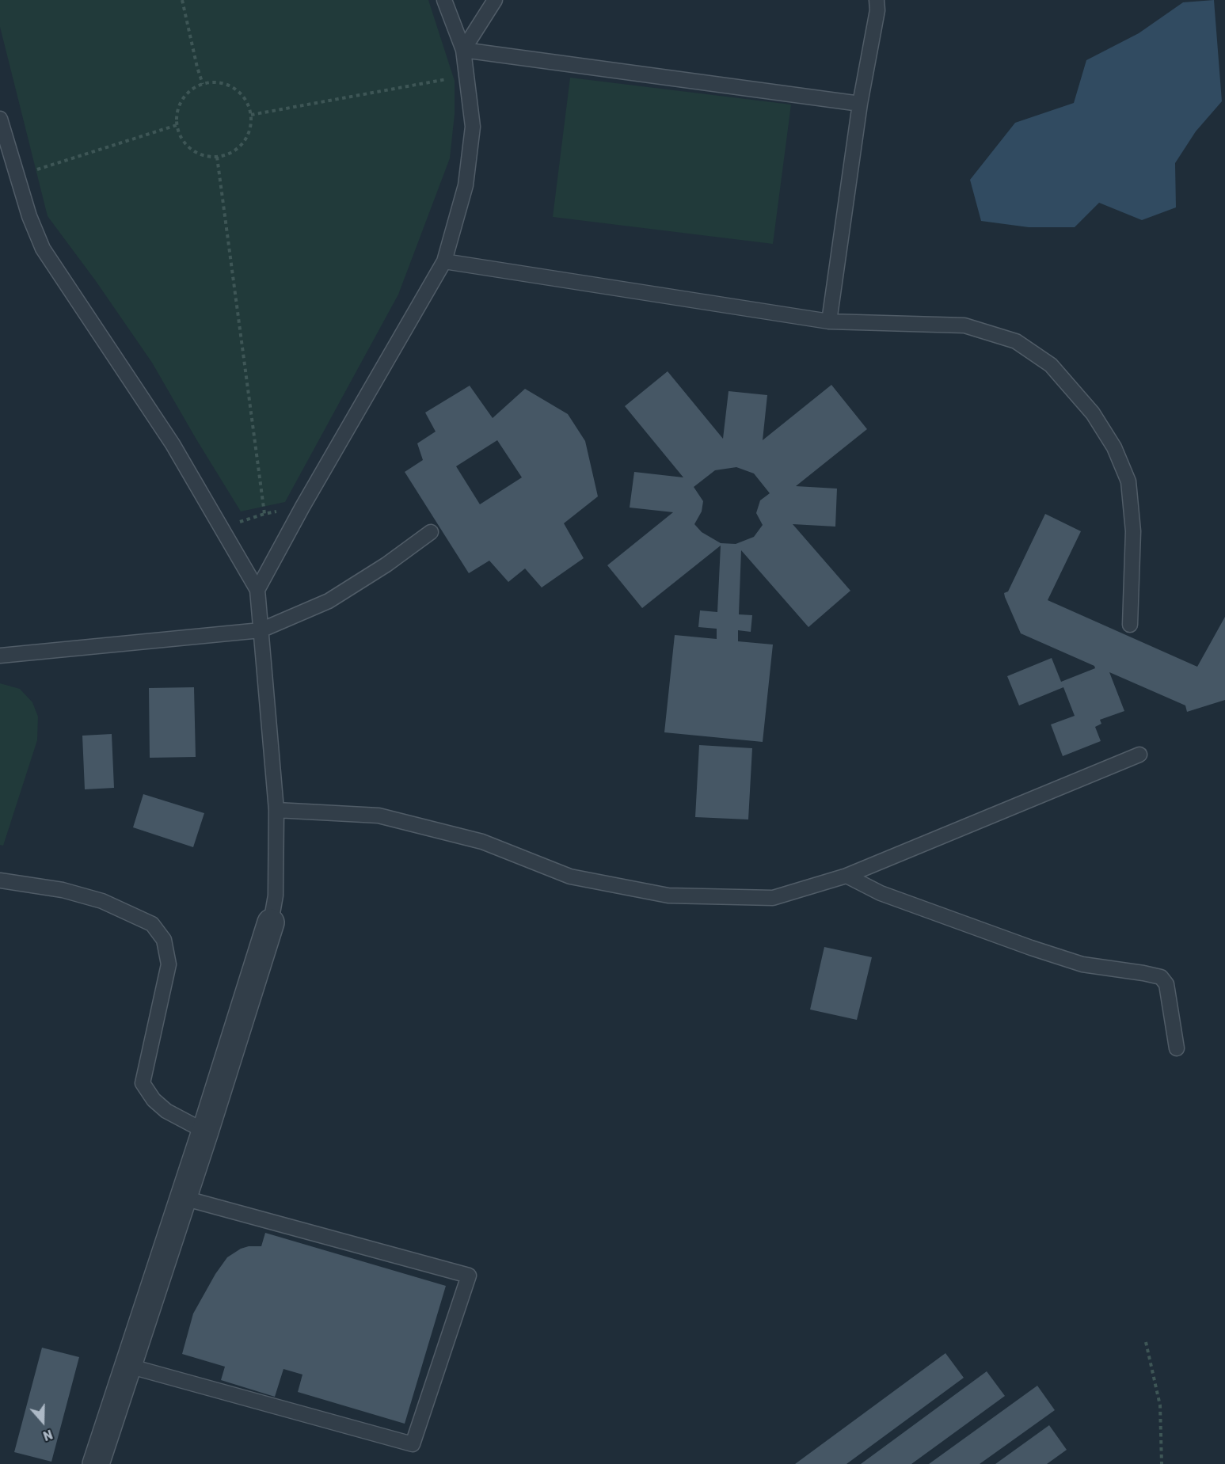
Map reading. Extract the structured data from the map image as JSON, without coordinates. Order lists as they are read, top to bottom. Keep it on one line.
{"north":"bottom"}
